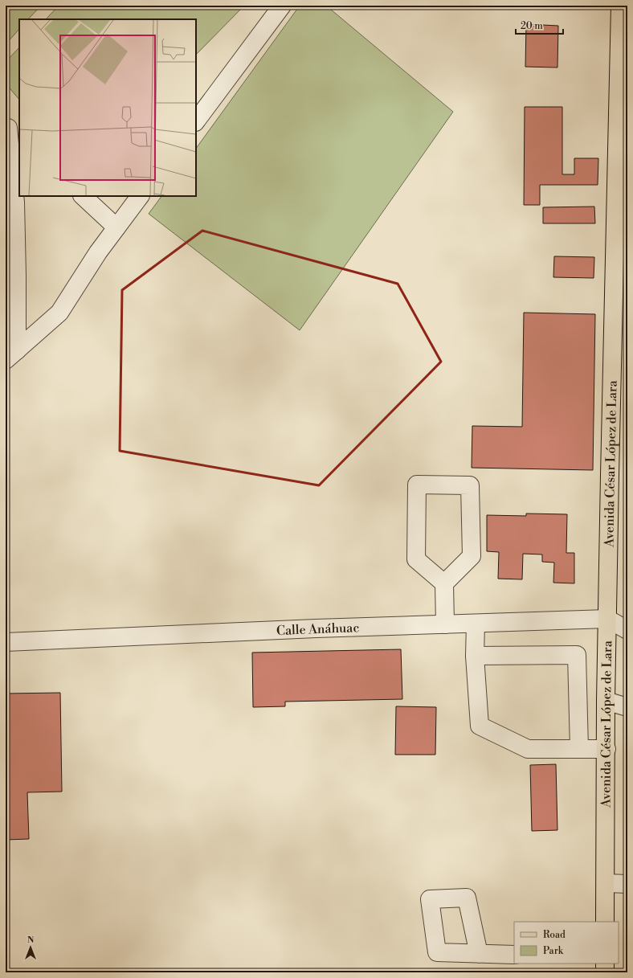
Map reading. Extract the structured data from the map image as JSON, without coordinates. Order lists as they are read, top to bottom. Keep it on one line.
{"streets":{"main road":["Avenida César López de Lara"],"street":["Calle Anáhuac"]},"crossings":[["Avenida César López de Lara","Calle Anáhuac"]],"legend":["Road","Park"],"scale_bar":"20 m","north":"top"}
